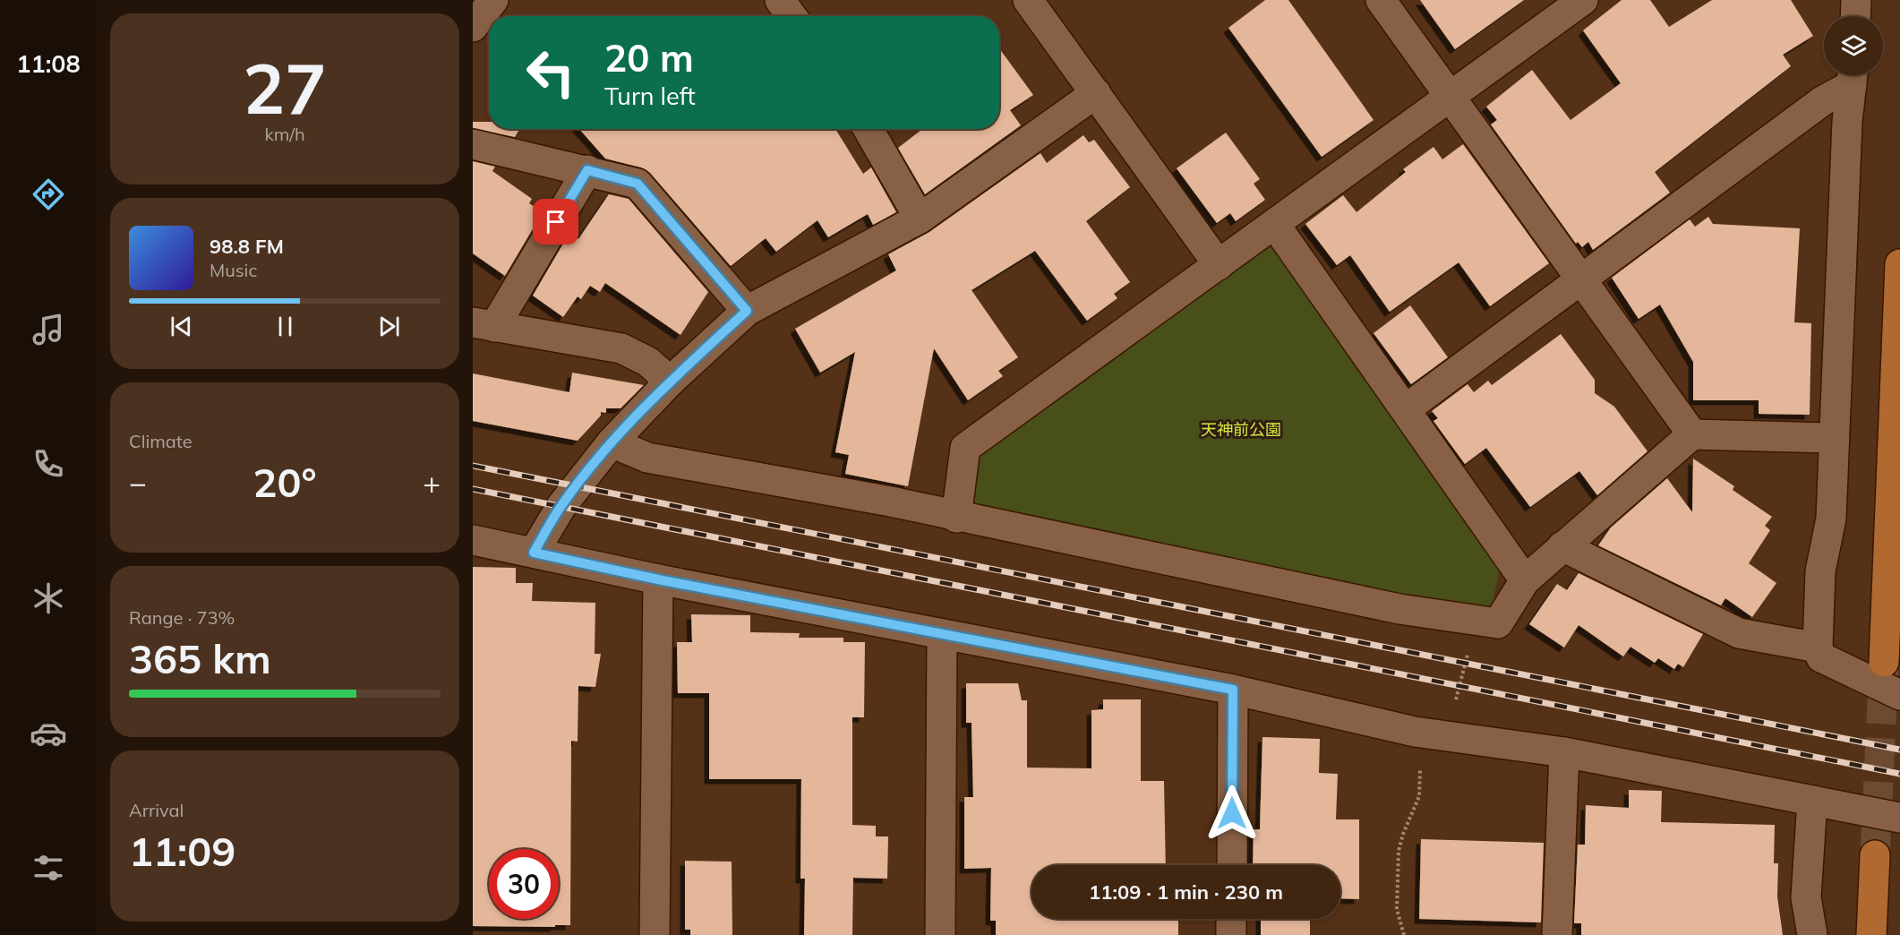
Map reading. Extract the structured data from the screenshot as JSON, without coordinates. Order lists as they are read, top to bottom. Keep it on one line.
{"parks":["天神前公園"],"page":{"tabs":"11:08","tile":[["27","km/h"],"Climate",["Range · 73%","365 km"],["Arrival","11:09"]],"turn":["20 m","Turn left"],"song":["98.8 FM","Music"],"heat":["−","20°","+"],"limit":"30","trip":"11:09 · 1 min · 230 m"}}
